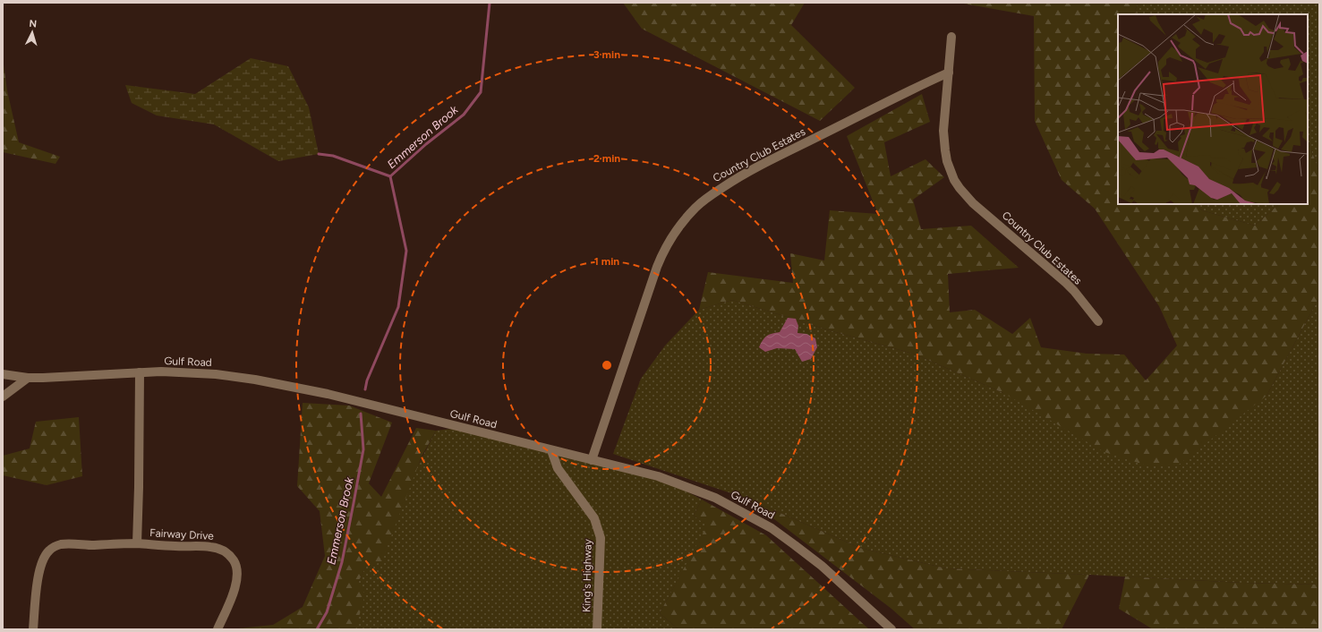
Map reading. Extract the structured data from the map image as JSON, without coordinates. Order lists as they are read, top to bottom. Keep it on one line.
{"streets":{"street":["Country Club Estates","Gulf Road","Fairway Drive","King's Highway"]},"crossings":[["Country Club Estates","Gulf Road"],["Gulf Road","Fairway Drive"],["Gulf Road","King's Highway"]],"water":["Emmerson Brook"],"north":"top","rings":["3 min","2 min","1 min"]}
